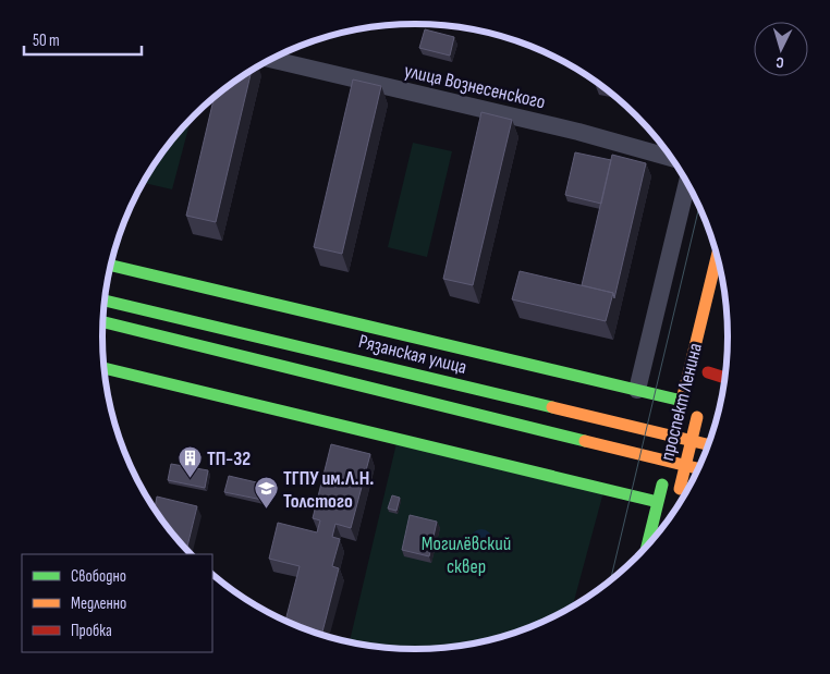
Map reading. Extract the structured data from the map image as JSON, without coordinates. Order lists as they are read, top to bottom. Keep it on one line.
{"streets":{"main road":["Рязанская улица","проспект Ленина"],"street":["улица Вознесенского"]},"parks":["Могилёвский сквер"],"places":{"building":["ТП-32"],"school or university":["ТГПУ им.Л.Н. Толстого"]},"legend":["Свободно","Медленно","Пробка"],"scale_bar":"50 m","north":"bottom"}
